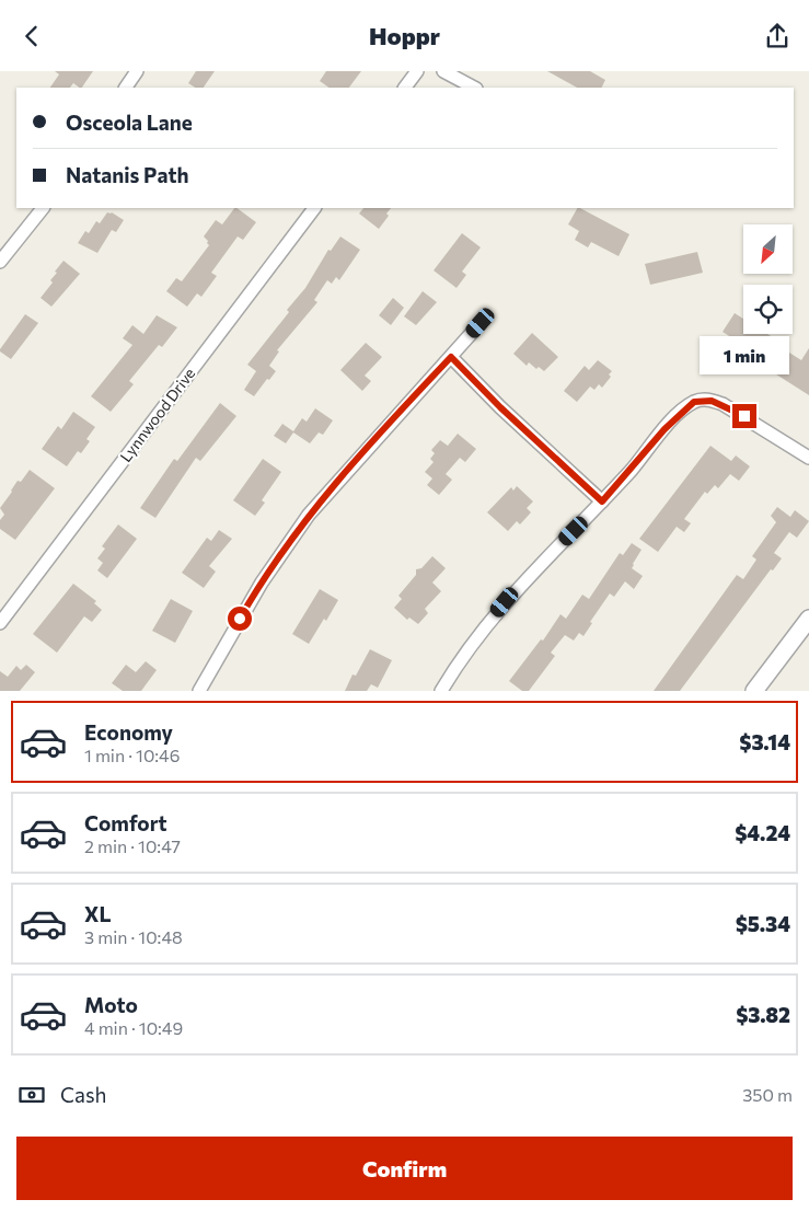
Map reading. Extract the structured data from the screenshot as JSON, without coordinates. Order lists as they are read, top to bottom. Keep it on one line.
{"streets":{"street":["Lynnwood Drive"]},"north":"bottom left","page":{"header":"Hoppr","banner":["Osceola Lane","Natanis Path"],"bubble":"1 min","list":[{"name":"Economy","note":"1 min · 10:46","value":"$3.14"},{"name":"Comfort","note":"2 min · 10:47","value":"$4.24"},{"name":"XL","note":"3 min · 10:48","value":"$5.34"},{"name":"Moto","note":"4 min · 10:49","value":"$3.82"}],"pay":["Cash","350 m"],"buttons":"Confirm"}}
